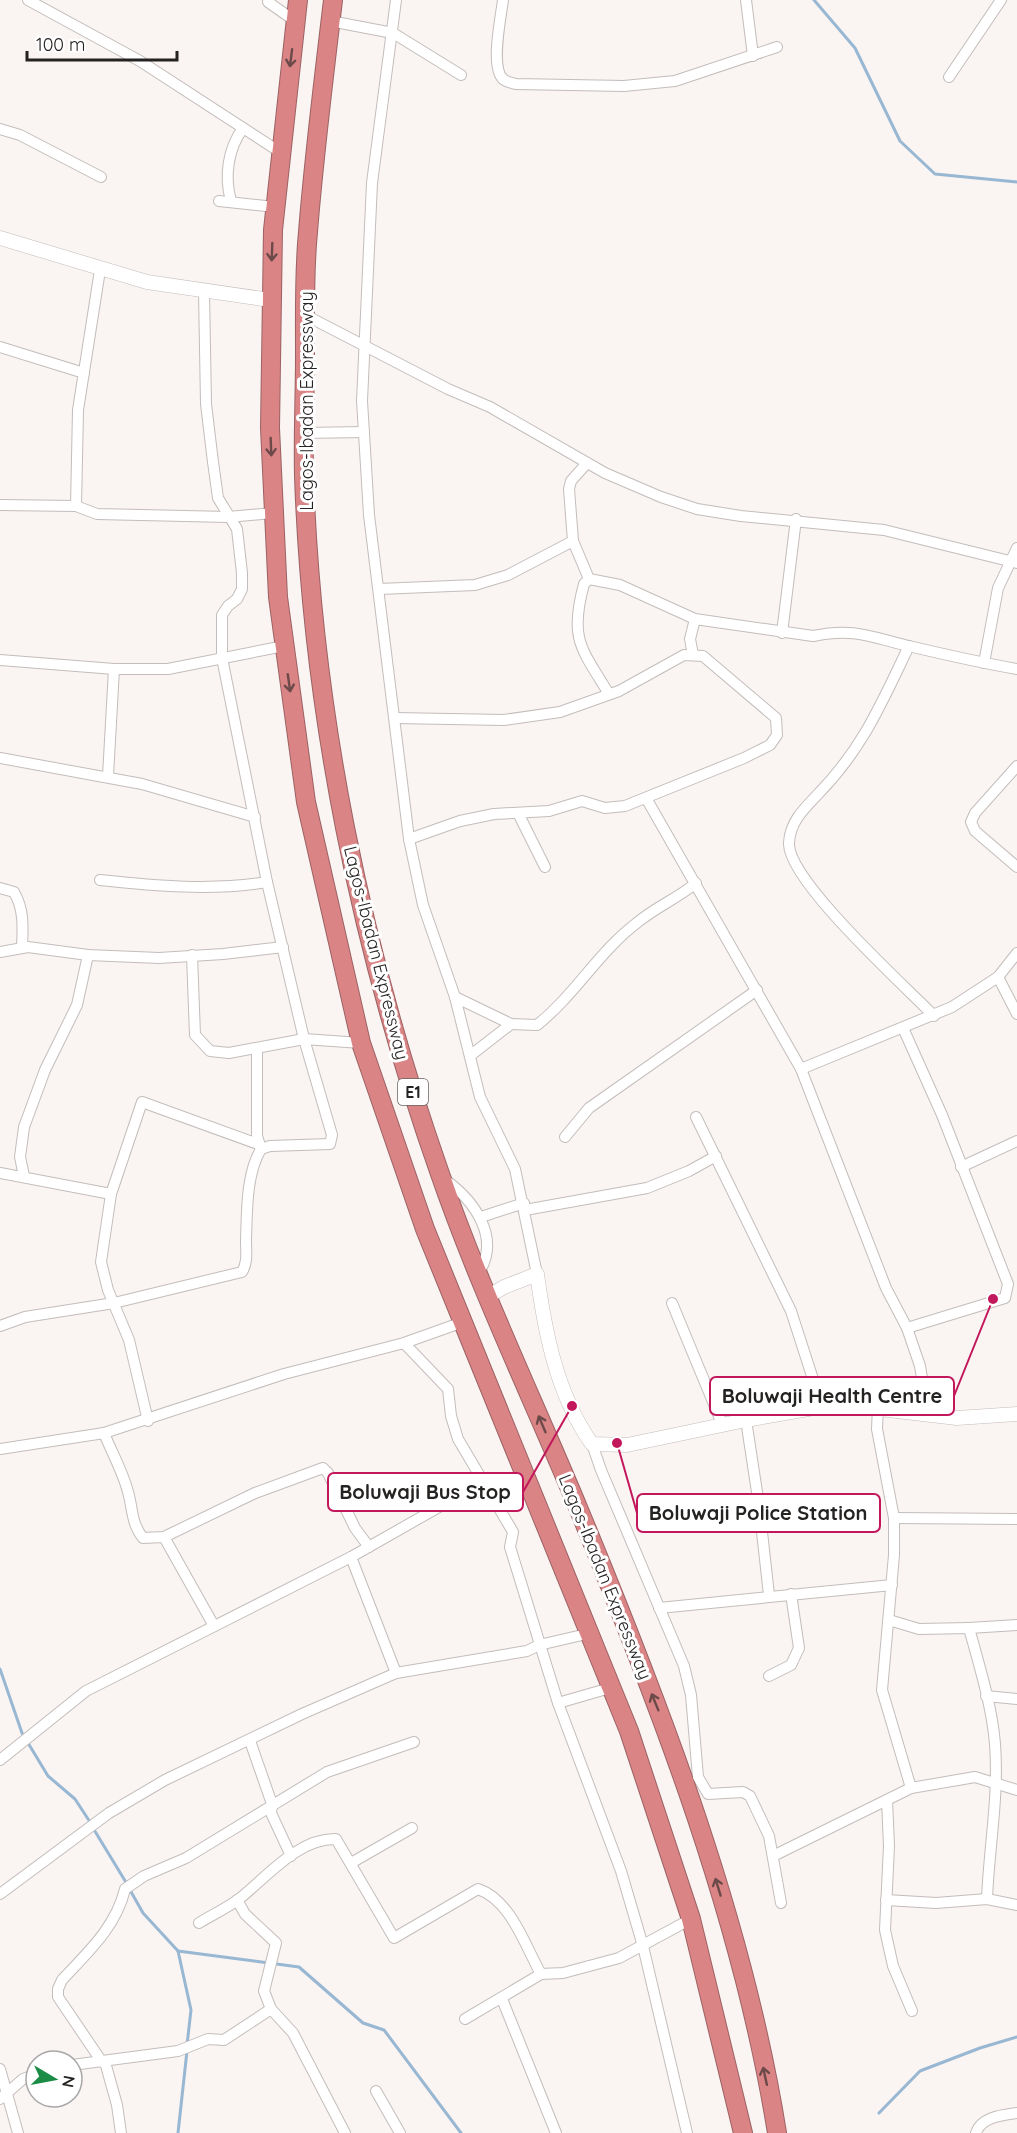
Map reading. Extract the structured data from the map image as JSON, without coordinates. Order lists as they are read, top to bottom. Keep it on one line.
{"streets":{"highway":["Lagos-Ibadan Expressway","E1"]},"places":["Boluwaji Health Centre","Boluwaji Bus Stop","Boluwaji Police Station"],"scale_bar":"100 m","north":"right"}
